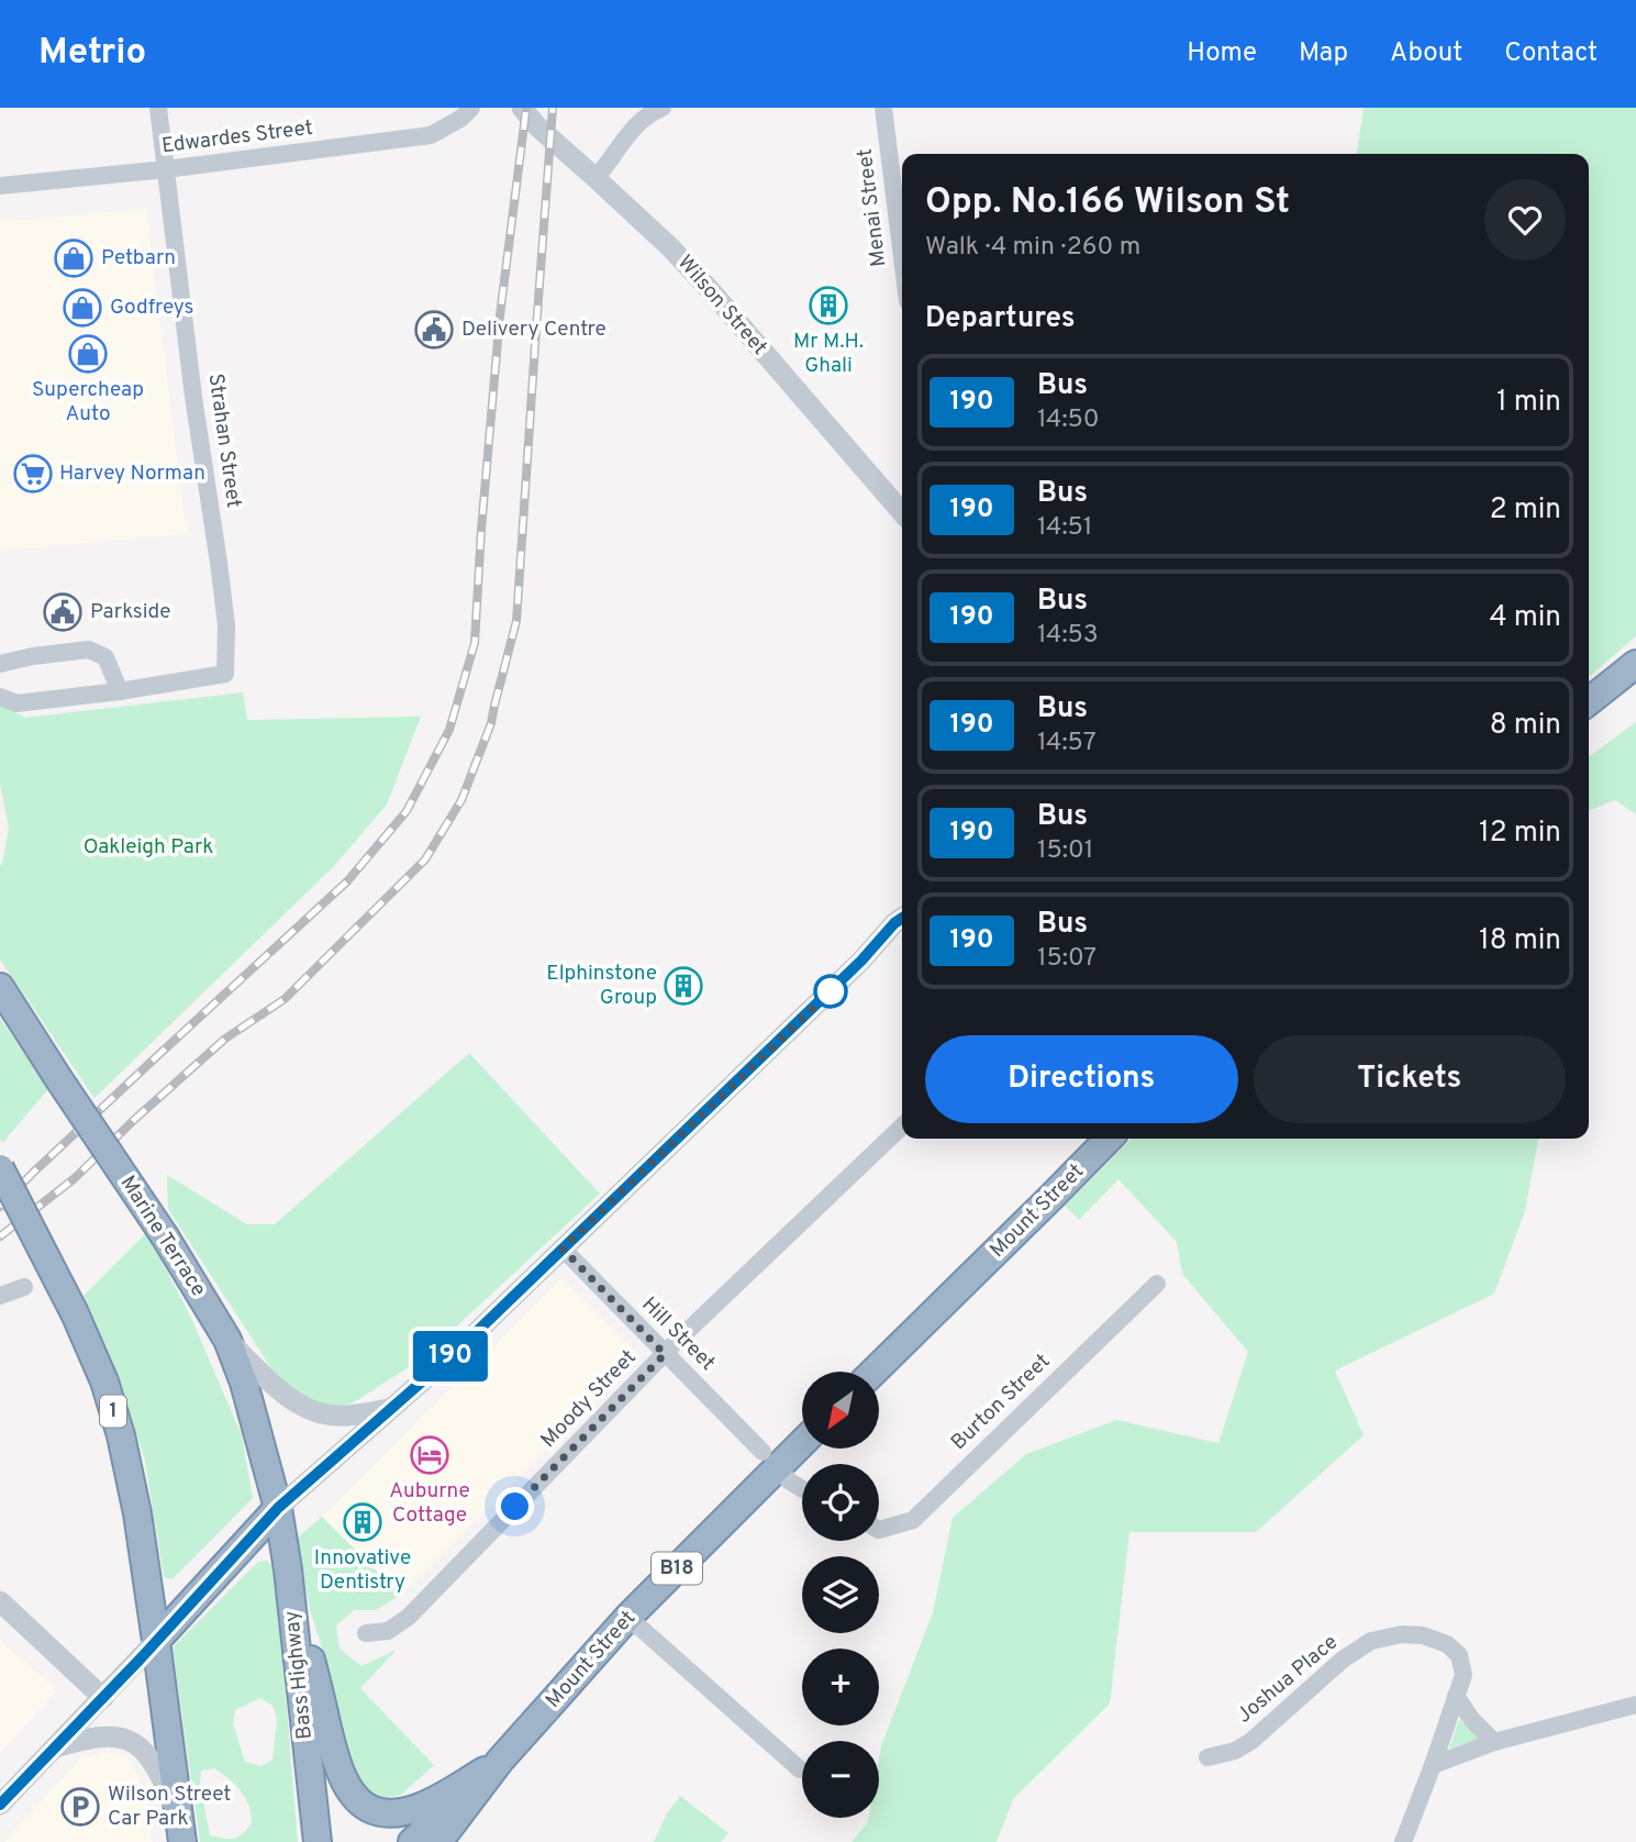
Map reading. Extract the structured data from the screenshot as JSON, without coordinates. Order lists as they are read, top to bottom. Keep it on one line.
{"streets":{"highway":["Mount Street","Marine Terrace","1","B18","Bass Highway"],"street":["Edwardes Street","Menai Street","Wilson Street","Strahan Street","Hill Street","Moody Street","Burton Street","Joshua Place"]},"crossings":[["Edwardes Street","Strahan Street"],["Mount Street","Hill Street"],["Marine Terrace","Bass Highway"],["Hill Street","Moody Street"]],"parks":["Oakleigh Park"],"places":{"shop":["Petbarn","Godfreys","Supercheap Auto"],"building":["Mr M.H. Ghali","Elphinstone Group","Innovative Dentistry"],"public building":["Delivery Centre","Parkside"],"supermarket":["Harvey Norman"],"hotel":["Auburne Cottage"],"parking":["Wilson Street Car Park"]},"lines":["bus line 190"],"north":"bottom left","page":{"header":"Metrio","nav":["Home","Map","About","Contact"],"on_map":"190","heading":[["Opp. No.166 Wilson St","Walk · 4 min · 260 m"],"Departures"],"list":[{"mark":"190","name":"Bus","note":"14:50","value":"1 min"},{"mark":"190","name":"Bus","note":"14:51","value":"2 min"},{"mark":"190","name":"Bus","note":"14:53","value":"4 min"},{"mark":"190","name":"Bus","note":"14:57","value":"8 min"},{"mark":"190","name":"Bus","note":"15:01","value":"12 min"},{"mark":"190","name":"Bus","note":"15:07","value":"18 min"}],"buttons":["Directions","Tickets"],"map_buttons":["+","−"]}}
